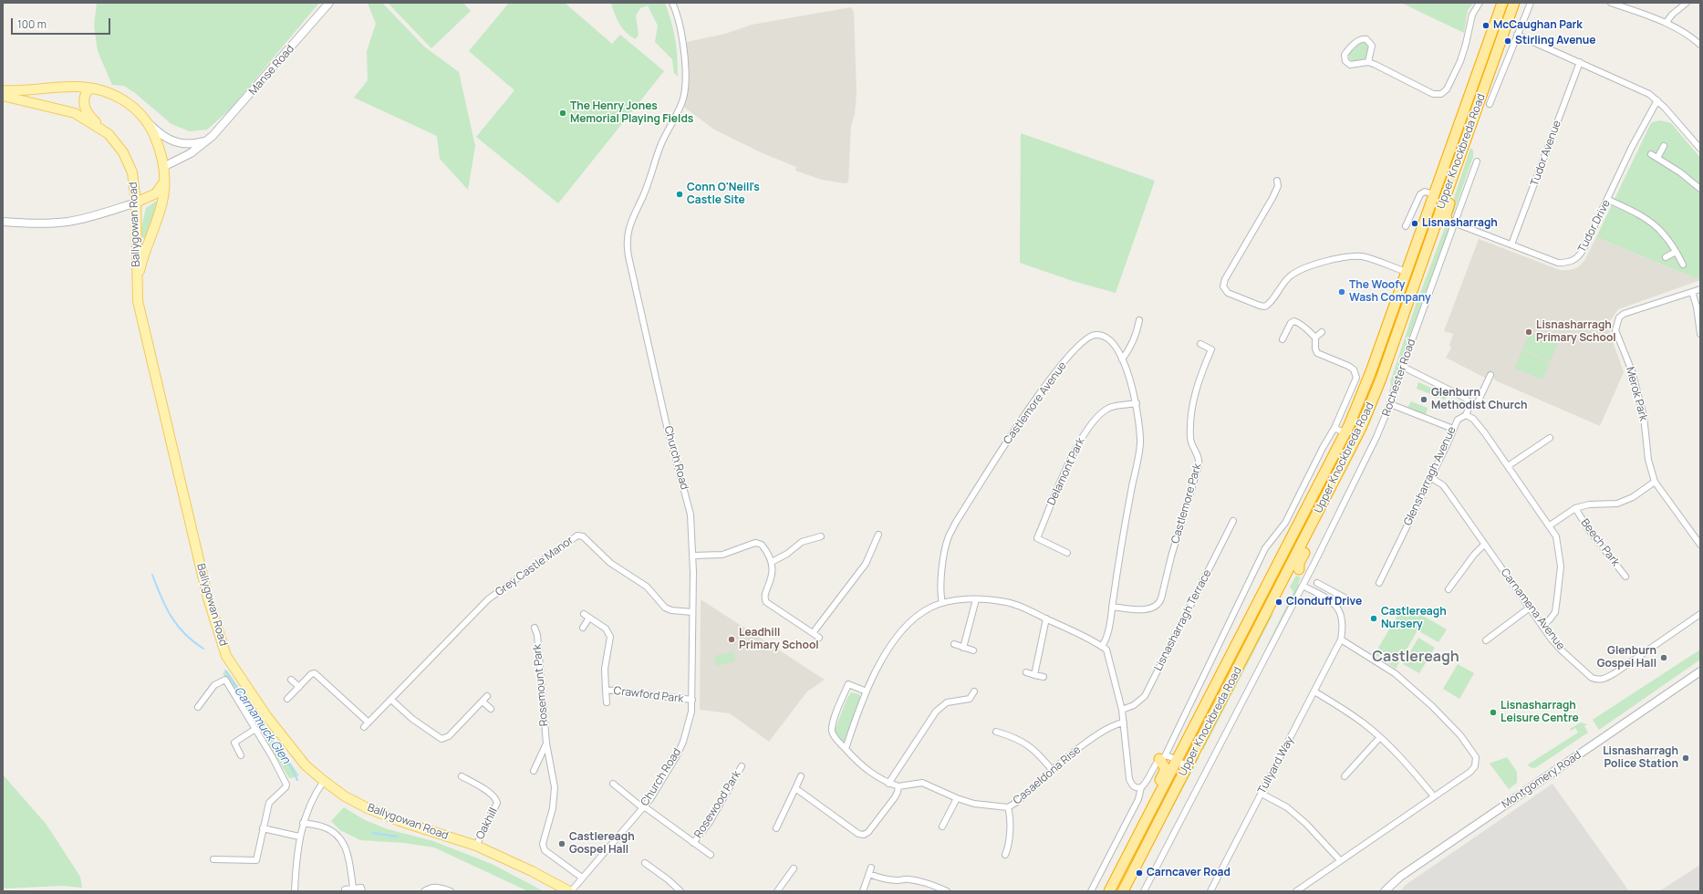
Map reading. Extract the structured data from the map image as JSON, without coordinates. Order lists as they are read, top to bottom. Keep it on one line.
{"streets":{"highway":["Upper Knockbreda Road"],"main road":["Ballygowan Road"],"street":["Manse Road","Tudor Avenue","Tudor Drive","Rochester Road","Merok Park","Castlemore Avenue","Church Road","Delamont Park","Glensharragh Avenue","Castlemore Park","Beech Park","Grey Castle Manor","Carnamena Avenue","Lisnasharragh Terrace","Rosemount Park","Crawford Park","Tullyard Way","Casaeldona Rise","Montgomery Road","Rosewood Park","Oakhill"]},"crossings":[["Manse Road","Ballygowan Road"],["Upper Knockbreda Road","Tudor Drive"],["Upper Knockbreda Road","Rochester Road"],["Tudor Avenue","Tudor Drive"],["Ballygowan Road","Church Road"],["Ballygowan Road","Oakhill"],["Tudor Drive","Rochester Road"],["Castlemore Avenue","Delamont Park"],["Castlemore Avenue","Castlemore Park"],["Church Road","Grey Castle Manor"],["Church Road","Rosemount Park"],["Church Road","Crawford Park"],["Church Road","Rosewood Park"],["Glensharragh Avenue","Carnamena Avenue"]],"districts":["Castlereagh"],"water":["Carnamuck Glen"],"places":["McCaughan Park","Stirling Avenue","The Henry Jones Memorial Playing Fields","Conn O'Neill's Castle Site","Lisnasharragh","The Woofy Wash Company","Lisnasharragh Primary School","Glenburn Methodist Church","Clonduff Drive","Castlereagh Nursery","Leadhill Primary School","Glenburn Gospel Hall","Lisnasharragh Leisure Centre","Lisnasharragh Police Station","Castlereagh Gospel Hall","Carncaver Road"],"scale_bar":"100 m"}
